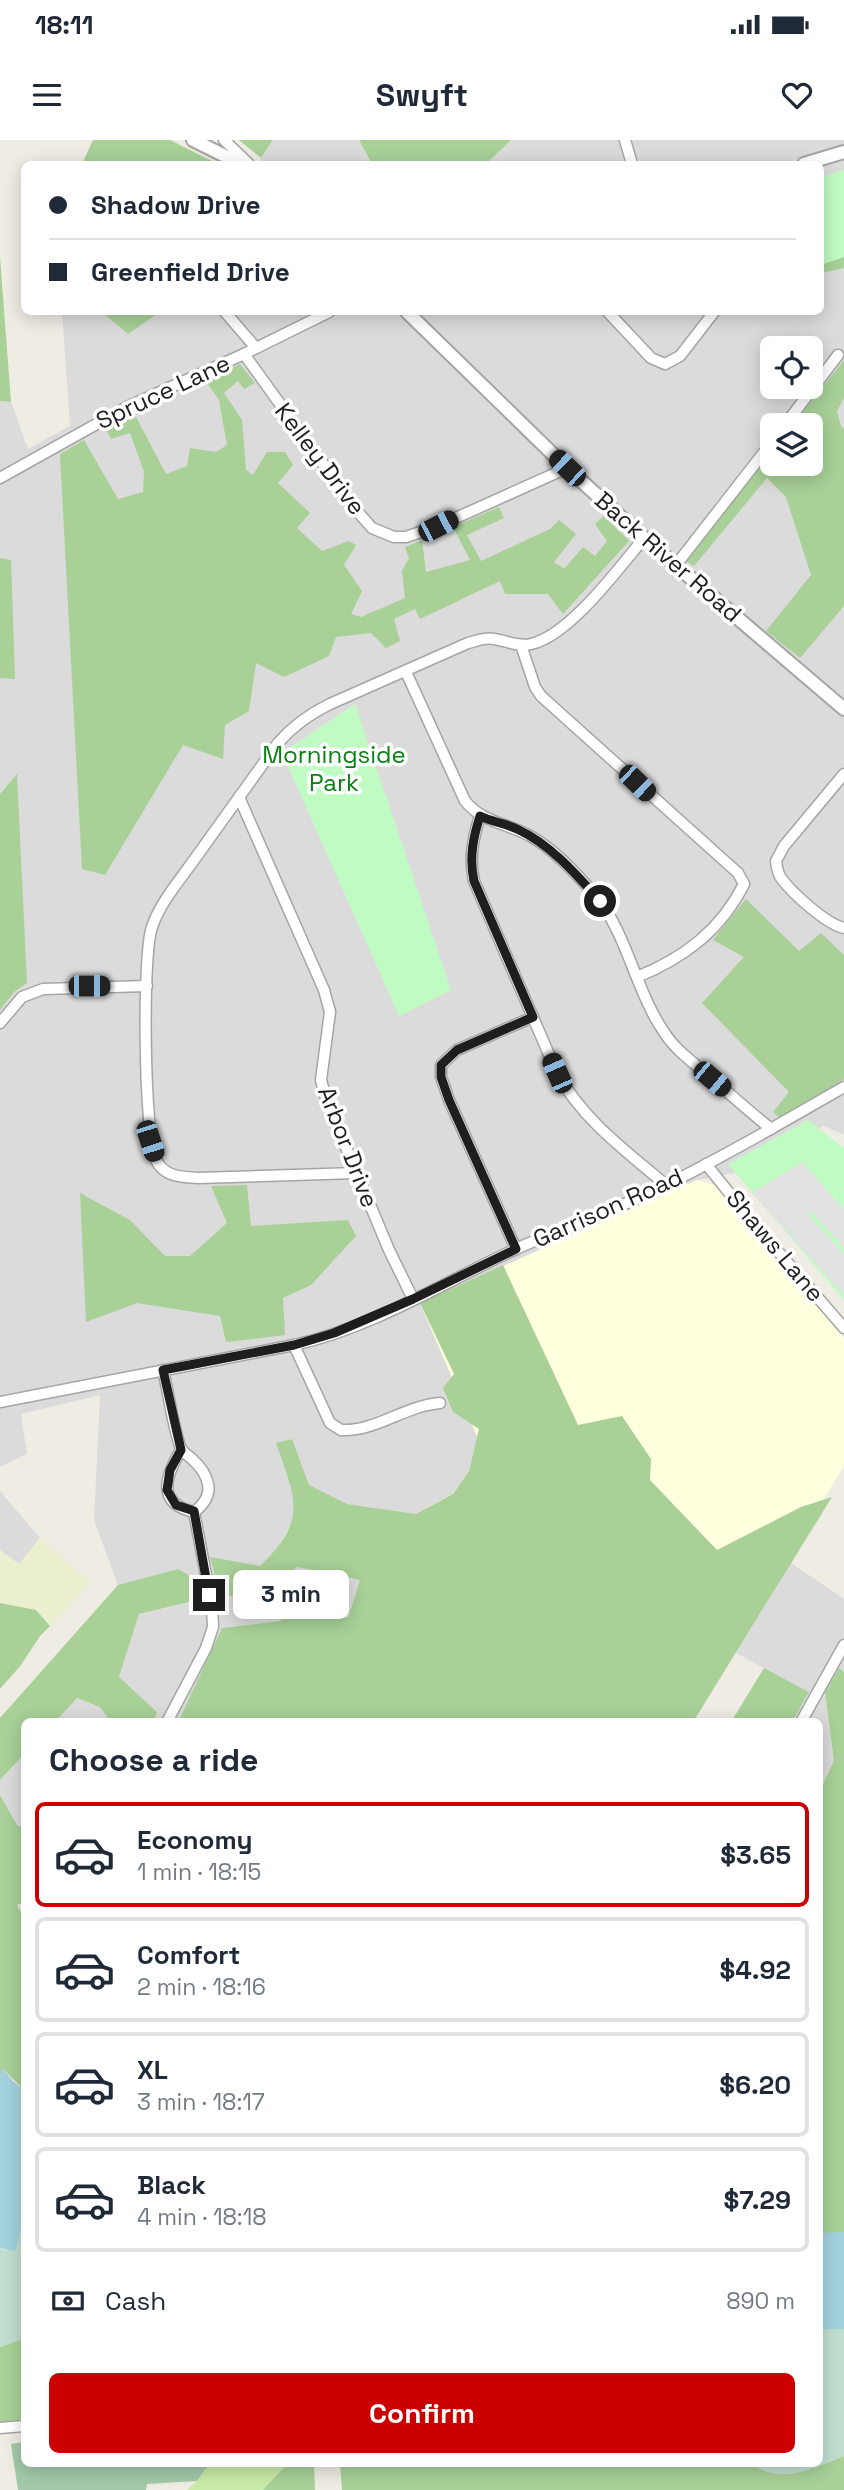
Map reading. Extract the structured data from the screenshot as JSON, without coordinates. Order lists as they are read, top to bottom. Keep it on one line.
{"streets":{"street":["Spruce Lane","Kelley Drive","Back River Road","Arbor Drive","Garrison Road","Shaws Lane"]},"crossings":[["Spruce Lane","Kelley Drive"],["Kelley Drive","Back River Road"],["Arbor Drive","Garrison Road"],["Garrison Road","Shaws Lane"]],"parks":["Morningside Park"],"page":{"status":"18:11","header":"Swyft","banner":["Shadow Drive","Greenfield Drive"],"bubble":"3 min","heading":"Choose a ride","list":[{"name":"Economy","note":"1 min · 18:15","value":"$3.65"},{"name":"Comfort","note":"2 min · 18:16","value":"$4.92"},{"name":"XL","note":"3 min · 18:17","value":"$6.20"},{"name":"Black","note":"4 min · 18:18","value":"$7.29"}],"pay":["Cash","890 m"],"buttons":"Confirm"}}
